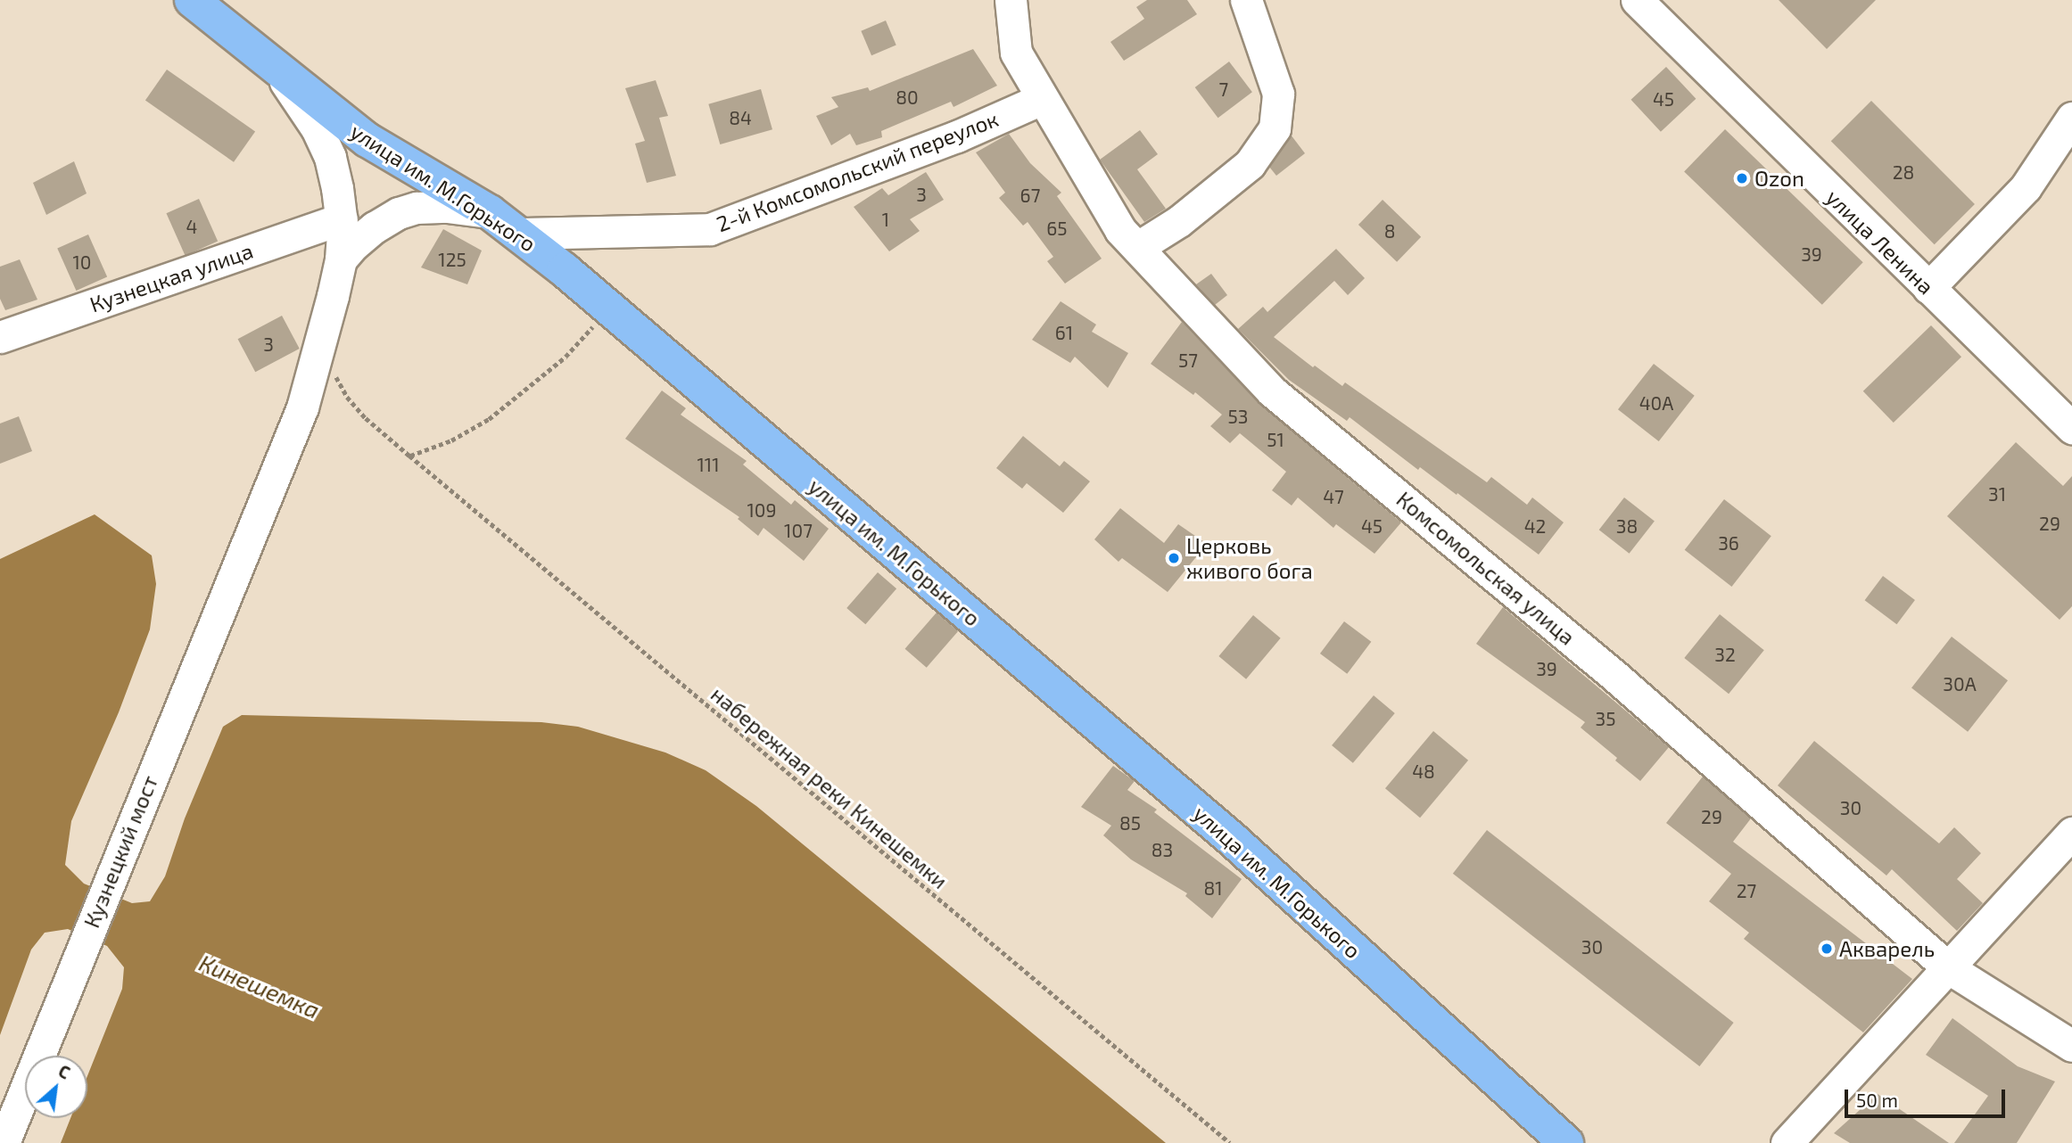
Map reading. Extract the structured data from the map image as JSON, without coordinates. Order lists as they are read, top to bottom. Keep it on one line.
{"streets":{"main road":["улица им. М.Горького"],"street":["2-й Комсомольский переулок","улица Ленина","Кузнецкая улица","Комсомольская улица","Кузнецкий мост"],"path":["набережная реки Кинешемки"]},"crossings":[["2-й Комсомольский переулок","улица им. М.Горького"],["2-й Комсомольский переулок","Комсомольская улица"],["улица им. М.Горького","Кузнецкий мост"],["Кузнецкая улица","Кузнецкий мост"],["набережная реки Кинешемки","Кузнецкий мост"]],"water":["Кинешемка"],"places":["Ozon","Церковь живого бога","Акварель"],"house_numbers":["7","80","45","84","28","3","67","1","4","65","8","39","125","10","61","3","57","40А","53","51","111","31","47","109","29","45","42","38","107","36","32","39","30А","35","48","30","29","85","83","81","27","30"],"scale_bar":"50 m","north":"top right"}
